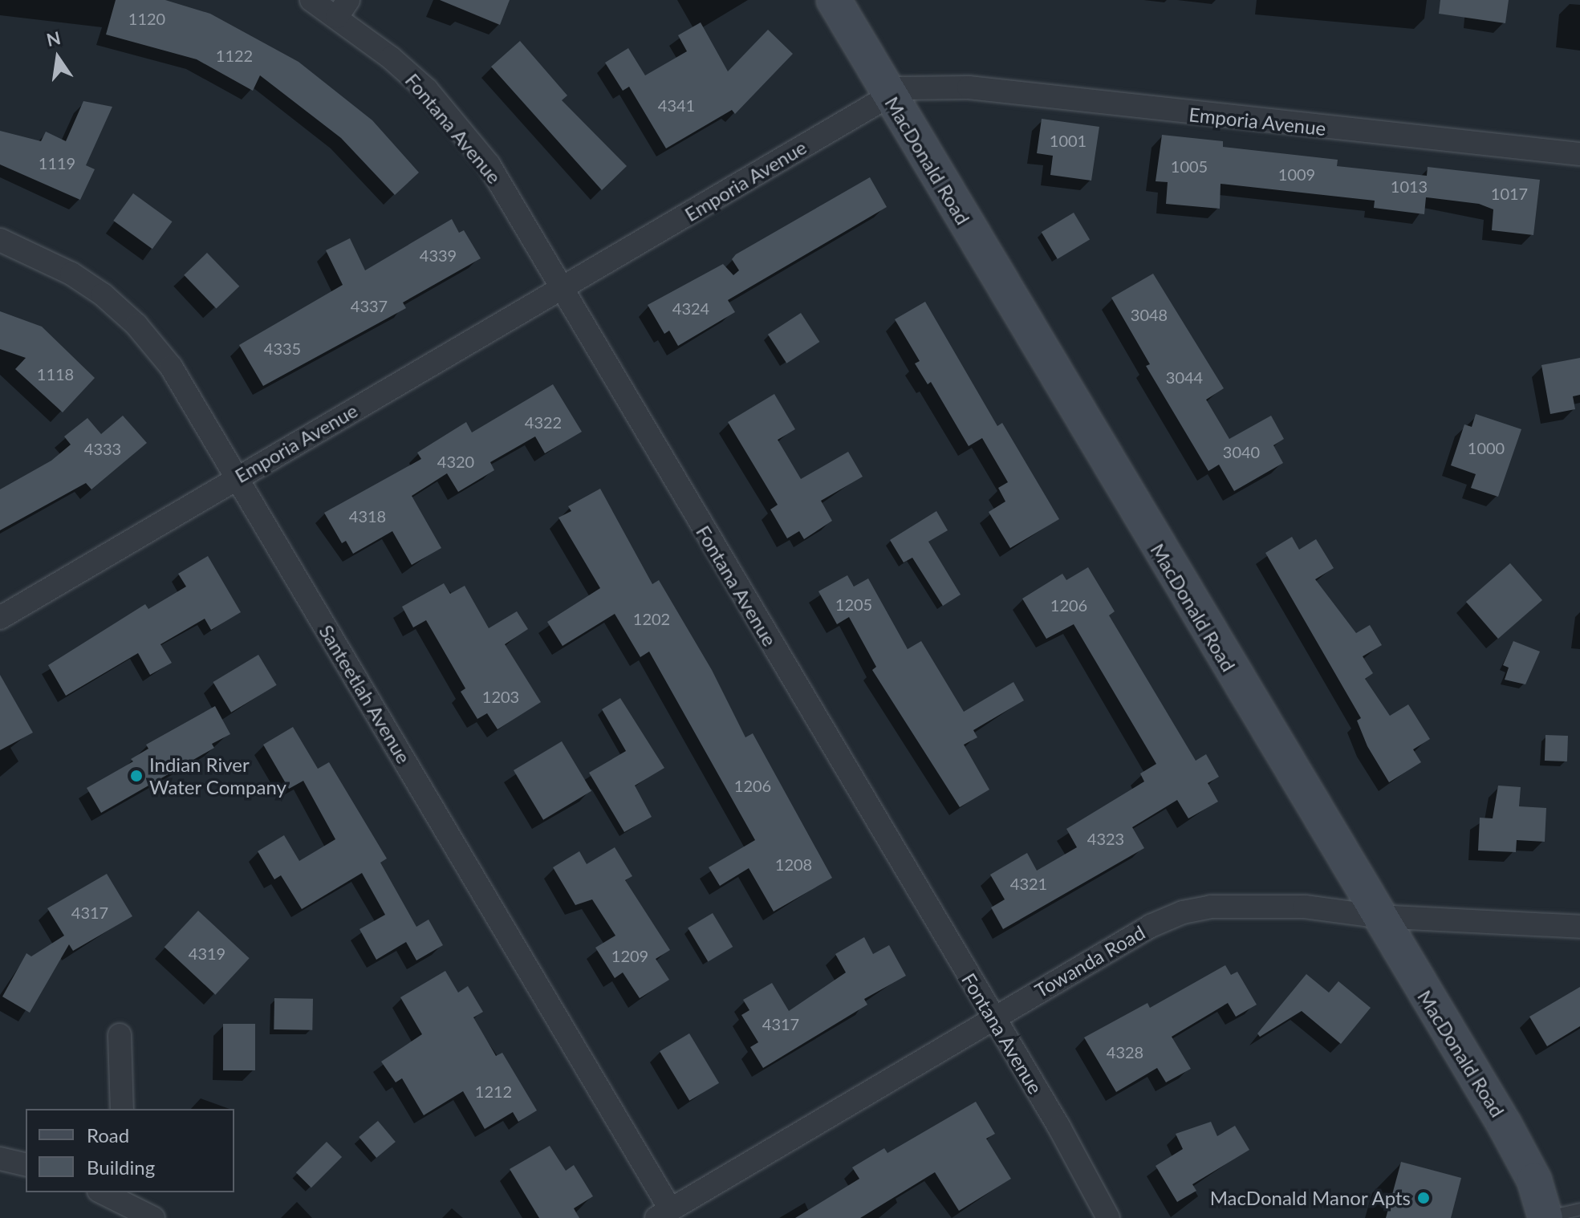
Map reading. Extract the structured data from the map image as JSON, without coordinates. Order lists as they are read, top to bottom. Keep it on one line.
{"streets":{"street":["Emporia Avenue","Fontana Avenue","MacDonald Road","Santeetlah Avenue","Towanda Road"]},"crossings":[["Emporia Avenue","Fontana Avenue"],["Emporia Avenue","MacDonald Road"],["Emporia Avenue","Santeetlah Avenue"],["Fontana Avenue","Towanda Road"],["MacDonald Road","Towanda Road"],["Santeetlah Avenue","Towanda Road"]],"places":["Indian River Water Company","MacDonald Manor Apts"],"house_numbers":["1120","1122","4341","1001","1119","1005","1009","1013","1017","4339","4337","4324","3048","4335","1118","3044","4322","1000","4333","3040","4320","4318","1205","1206","1202","1203","1206","4323","1208","4321","4317","4319","1209","4317","4328","1212"],"legend":["Road","Building"],"north":"top"}
